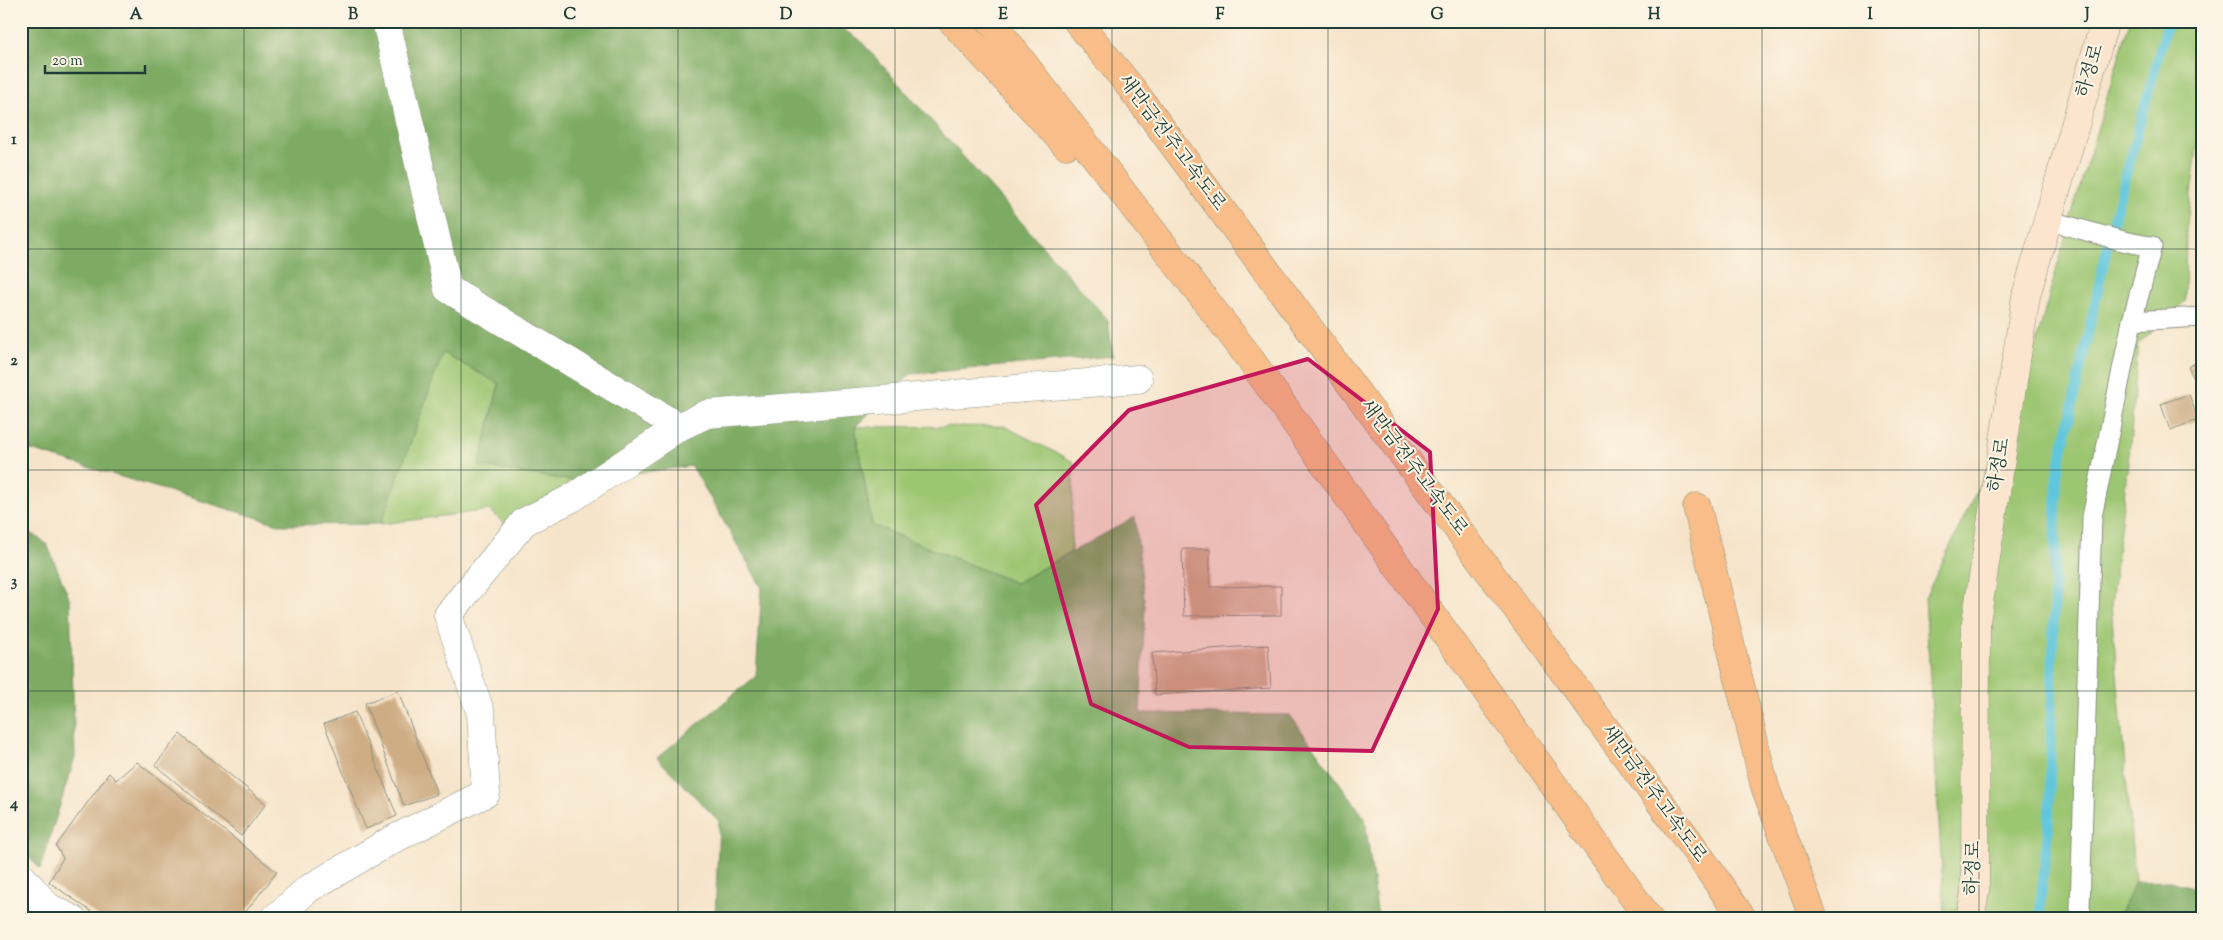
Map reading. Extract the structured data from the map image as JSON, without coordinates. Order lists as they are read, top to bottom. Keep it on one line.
{"streets":{"highway":["새만금전주고속도로"],"street":["하정로"]},"scale_bar":"20 m","grid":{"columns":["A","B","C","D","E","F","G","H","I","J"],"rows":["1","2","3","4"]}}
